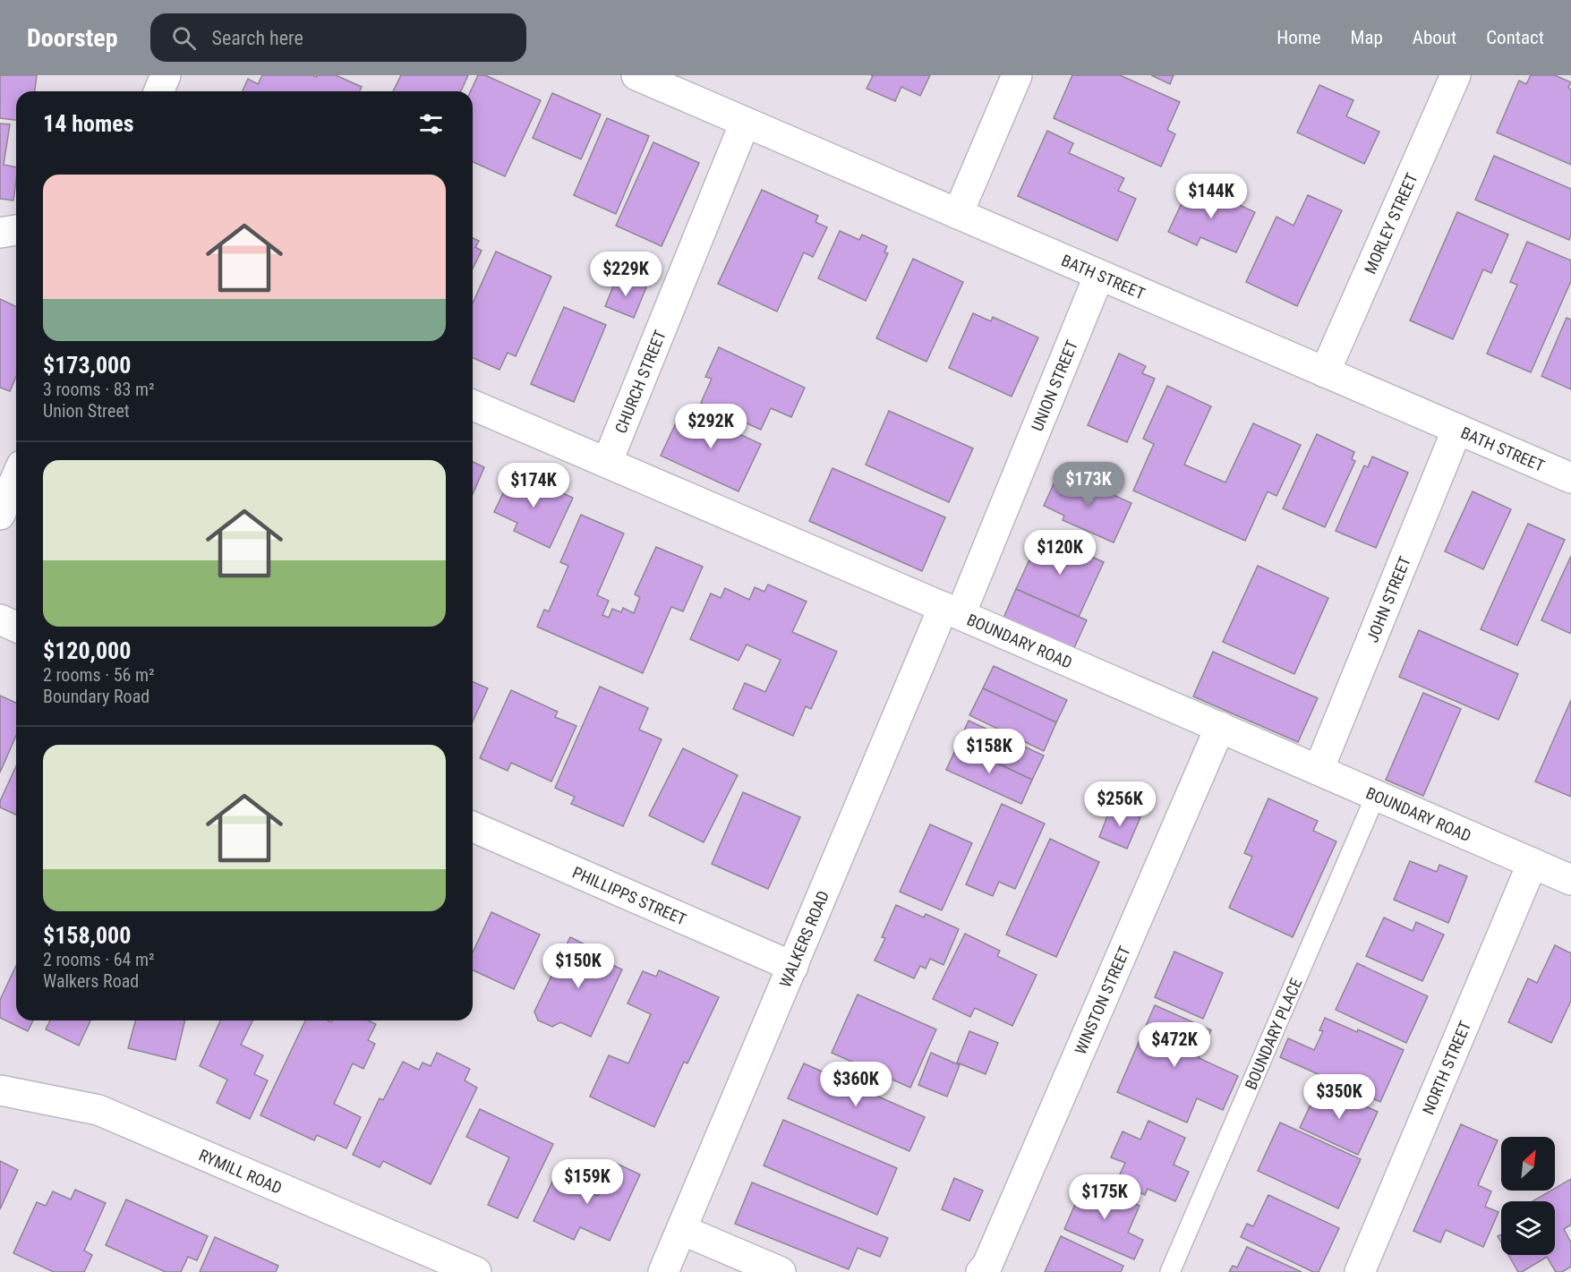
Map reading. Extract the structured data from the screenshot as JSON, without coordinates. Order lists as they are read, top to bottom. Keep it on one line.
{"streets":{"street":["MORLEY STREET","BATH STREET","CHURCH STREET","UNION STREET","JOHN STREET","BOUNDARY ROAD","PHILLIPPS STREET","WALKERS ROAD","WINSTON STREET","NORTH STREET","RYMILL ROAD"],"lane":["BOUNDARY PLACE"]},"crossings":[["MORLEY STREET","BATH STREET"],["BATH STREET","CHURCH STREET"],["BATH STREET","UNION STREET"],["BATH STREET","JOHN STREET"],["CHURCH STREET","BOUNDARY ROAD"],["UNION STREET","BOUNDARY ROAD"],["UNION STREET","WALKERS ROAD"],["JOHN STREET","BOUNDARY ROAD"],["BOUNDARY ROAD","WALKERS ROAD"],["BOUNDARY ROAD","WINSTON STREET"],["BOUNDARY ROAD","BOUNDARY PLACE"],["BOUNDARY ROAD","NORTH STREET"],["PHILLIPPS STREET","WALKERS ROAD"]],"north":"top right","page":{"header":"Doorstep","search":"Search here","nav":["Home","Map","About","Contact"],"heading":"14 homes","list":[{"name":"$173,000","note":"3 rooms · 83 m² · Union Street"},{"name":"$120,000","note":"2 rooms · 56 m² · Boundary Road"},{"name":"$158,000","note":"2 rooms · 64 m² · Walkers Road"}],"price":["$144K","$229K","$292K","$173K","$174K","$120K","$158K","$256K","$150K","$472K","$360K","$350K","$159K","$175K"]}}
